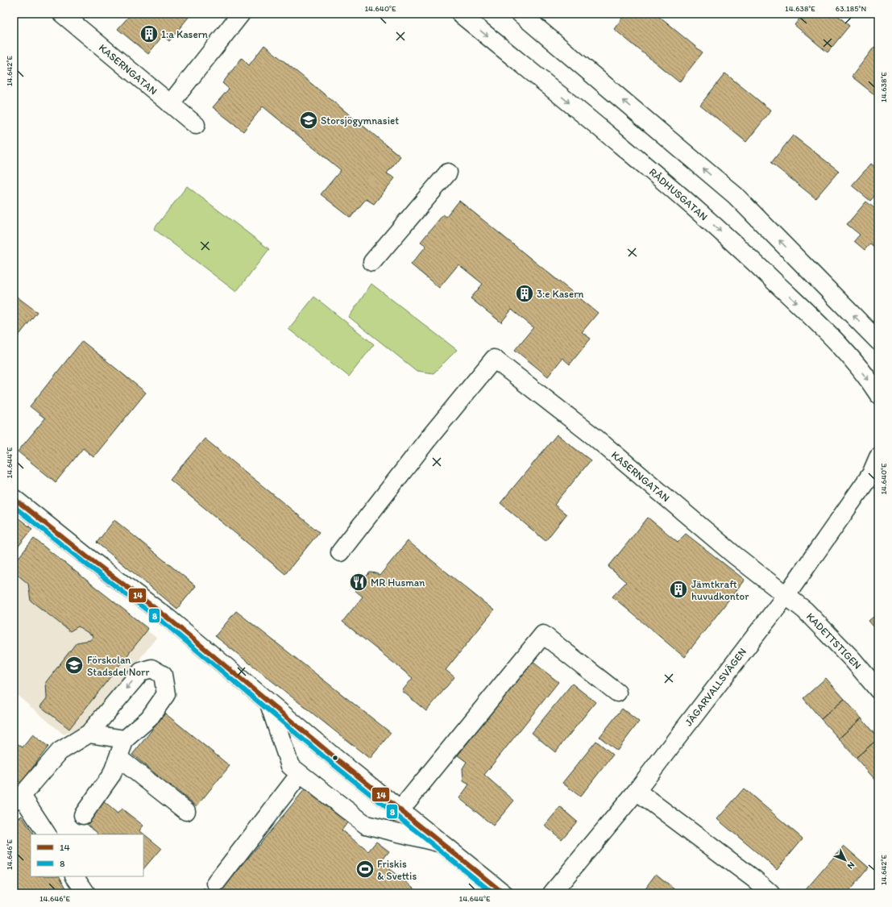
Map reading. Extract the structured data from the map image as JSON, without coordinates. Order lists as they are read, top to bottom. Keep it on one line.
{"streets":{"street":["KASERNGATAN","RÅDHUSGATAN","KADETTSTIGEN","JÄGARVALLSVÄGEN"]},"crossings":[["KASERNGATAN","KADETTSTIGEN"],["KASERNGATAN","JÄGARVALLSVÄGEN"],["KADETTSTIGEN","JÄGARVALLSVÄGEN"]],"places":{"building":["1:a Kasern","3:e Kasern","Jämtkraft huvudkontor"],"school or university":["Storsjögymnasiet","Förskolan Stadsdel Norr"],"restaurant":["MR Husman"],"sports":["Friskis & Svettis"]},"lines":["transit line 14","transit line 8"],"legend":["14","8"],"north":"bottom right","coordinates":["14.640°E","14.638°E","63.185°N","14.642°E","14.644°E","14.646°E"]}
